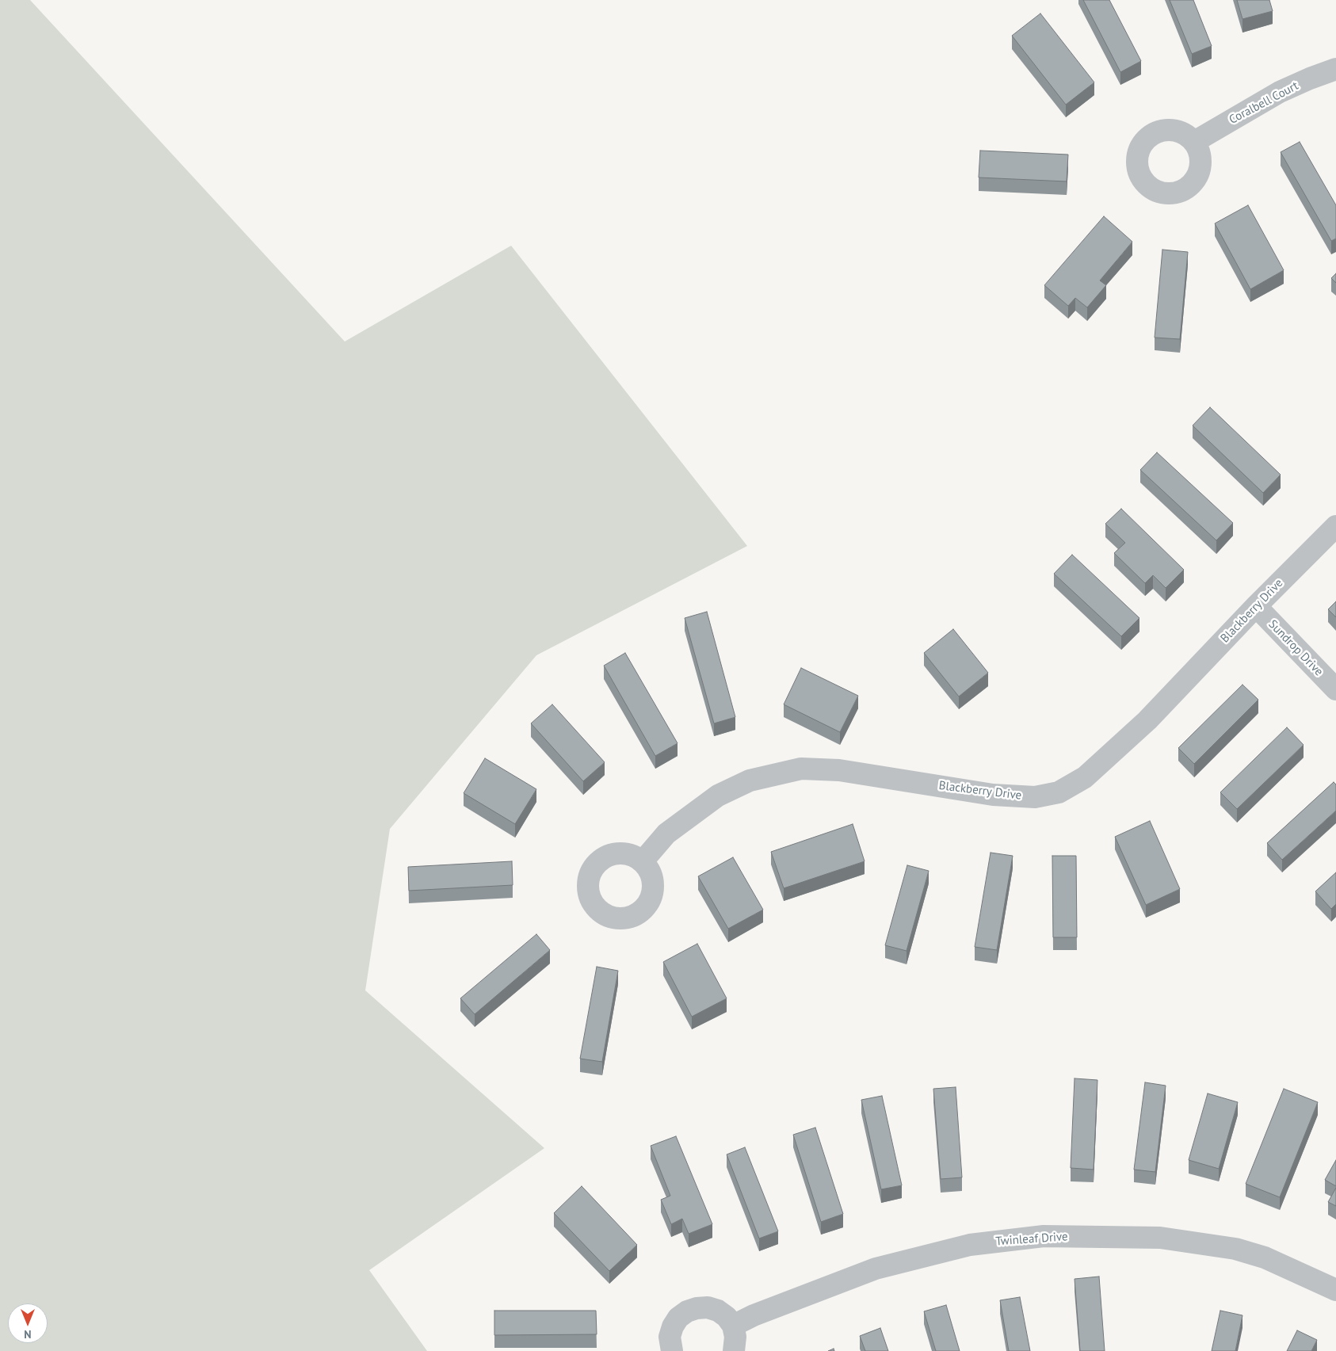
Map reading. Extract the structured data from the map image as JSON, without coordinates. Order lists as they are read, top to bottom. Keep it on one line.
{"streets":{"street":["Coralbell Court","Blackberry Drive","Sundrop Drive","Twinleaf Drive"]},"crossings":[["Blackberry Drive","Sundrop Drive"]],"north":"bottom"}
